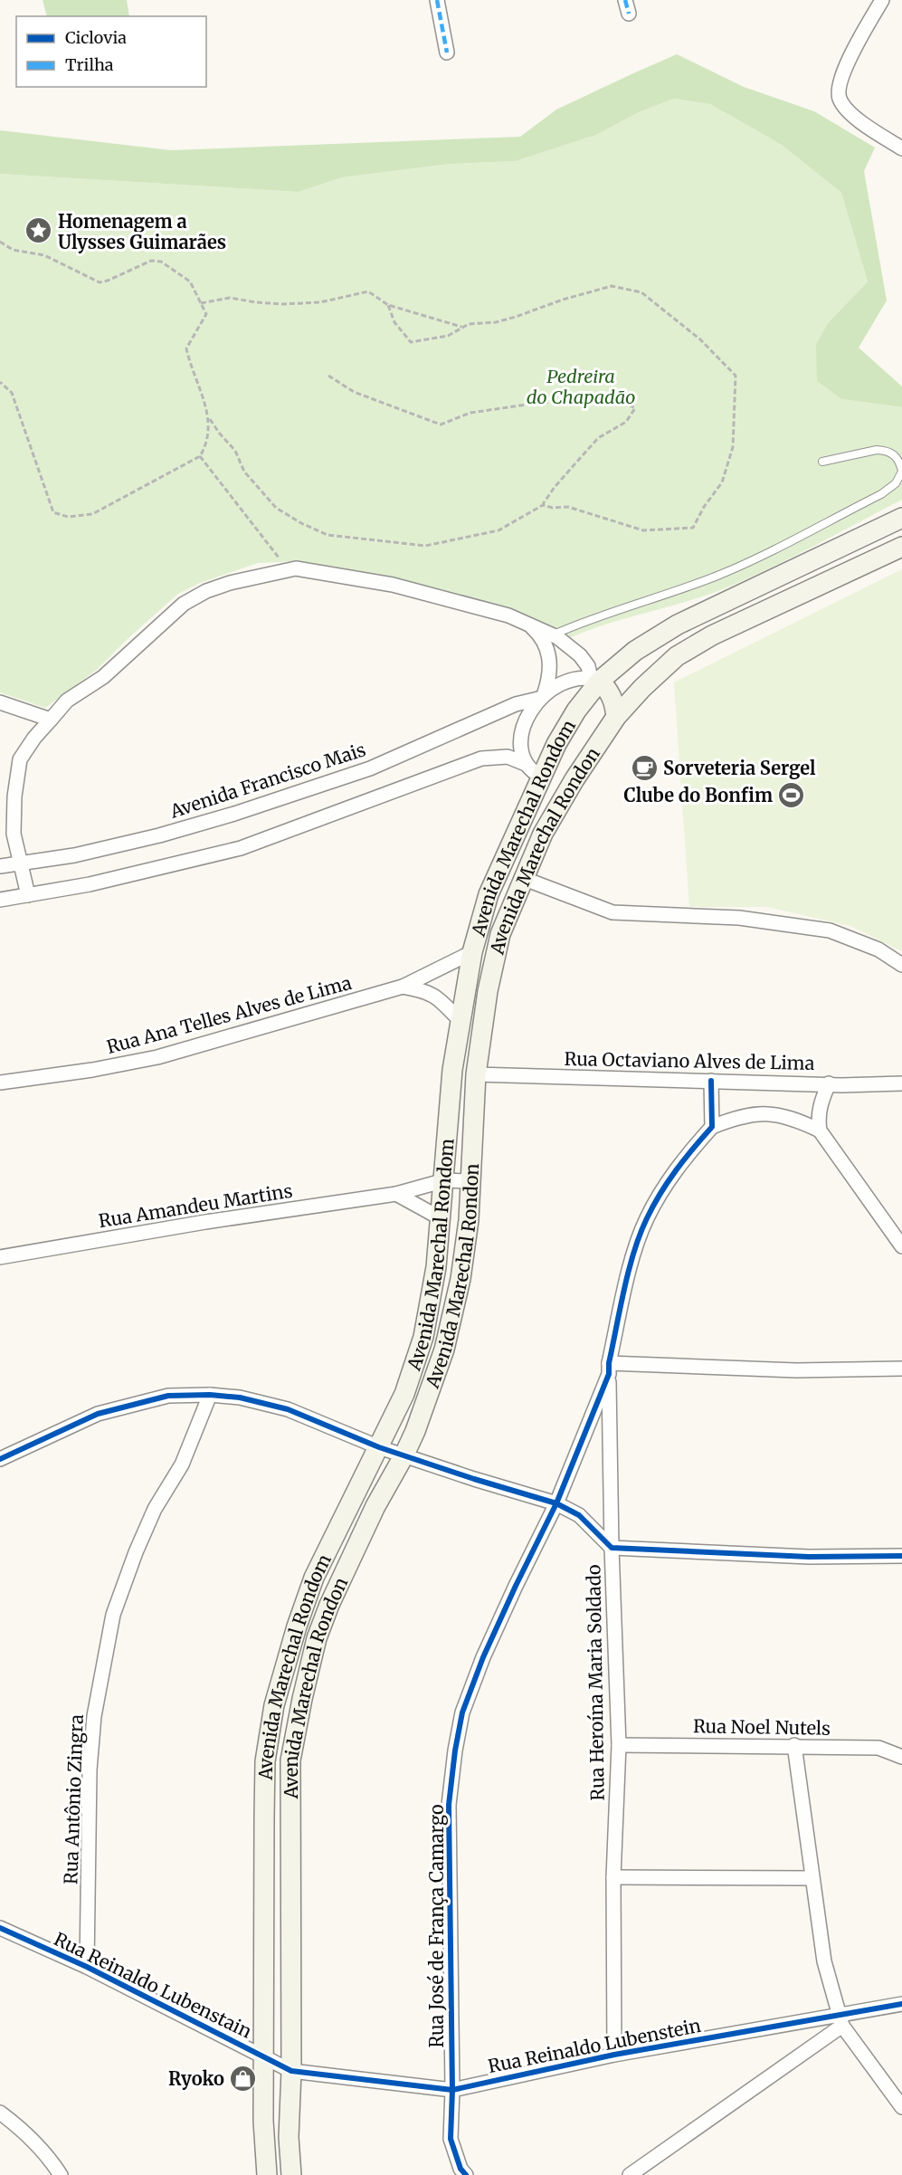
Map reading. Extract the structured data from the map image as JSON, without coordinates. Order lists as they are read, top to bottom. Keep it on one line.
{"streets":{"main road":["Avenida Marechal Rondom","Avenida Marechal Rondon"],"street":["Avenida Francisco Mais","Rua Ana Telles Alves de Lima","Rua Octaviano Alves de Lima","Rua Amandeu Martins","Rua Heroína Maria Soldado","Rua Noel Nutels","Rua Antônio Zingra","Rua José de França Camargo","Rua Reinaldo Lubenstain","Rua Reinaldo Lubenstein"]},"crossings":[["Avenida Francisco Mais","Avenida Marechal Rondom"],["Avenida Marechal Rondom","Rua Ana Telles Alves de Lima"],["Avenida Marechal Rondom","Rua Amandeu Martins"],["Avenida Marechal Rondom","Rua Reinaldo Lubenstain"],["Avenida Marechal Rondon","Rua Octaviano Alves de Lima"],["Avenida Marechal Rondon","Rua Amandeu Martins"],["Avenida Marechal Rondon","Rua Reinaldo Lubenstain"],["Avenida Marechal Rondon","Rua Reinaldo Lubenstein"],["Rua Heroína Maria Soldado","Rua Noel Nutels"],["Rua Heroína Maria Soldado","Rua José de França Camargo"],["Rua Heroína Maria Soldado","Rua Reinaldo Lubenstein"],["Rua Antônio Zingra","Rua Reinaldo Lubenstain"],["Rua José de França Camargo","Rua Reinaldo Lubenstein"],["Rua Reinaldo Lubenstain","Rua Reinaldo Lubenstein"]],"parks":["Pedreira do Chapadão"],"places":{"place":["Homenagem a Ulysses Guimarães"],"cafe":["Sorveteria Sergel"],"sports":["Clube do Bonfim"],"shop":["Ryoko"]},"legend":["Ciclovia","Trilha"]}
